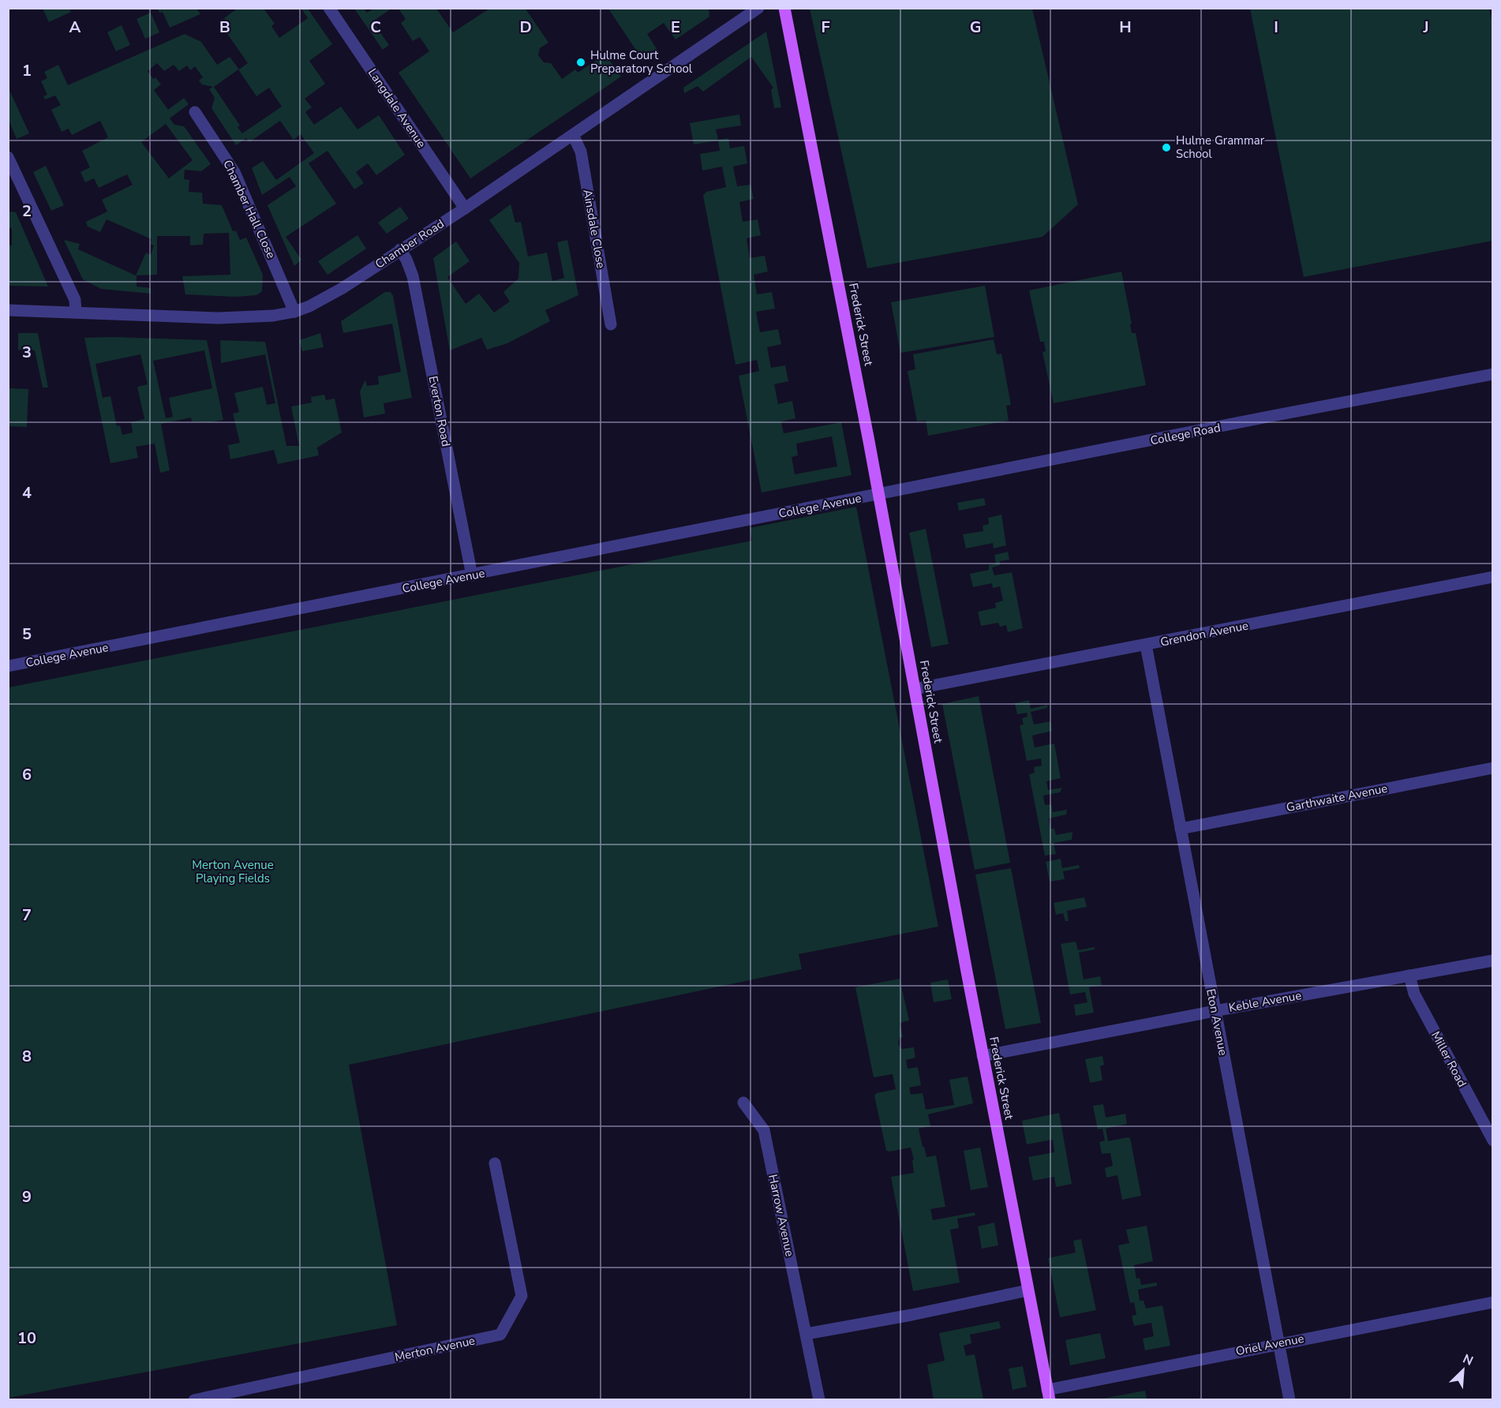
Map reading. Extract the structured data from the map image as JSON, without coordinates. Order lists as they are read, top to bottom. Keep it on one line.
{"streets":{"main road":["Frederick Street"],"street":["Langdale Avenue","Chamber Hall Close","Ainsdale Close","Chamber Road","Everton Road","College Road","College Avenue","Grendon Avenue","Garthwaite Avenue","Keble Avenue","Eton Avenue","Miller Road","Harrow Avenue","Oriel Avenue","Merton Avenue"]},"crossings":[["Langdale Avenue","Chamber Road"],["Chamber Hall Close","Chamber Road"],["Ainsdale Close","Chamber Road"],["Chamber Road","Everton Road"],["Frederick Street","College Road"],["Frederick Street","College Avenue"],["Frederick Street","Grendon Avenue"],["Frederick Street","Keble Avenue"],["Frederick Street","Oriel Avenue"],["Everton Road","College Avenue"],["College Road","College Avenue"],["Grendon Avenue","Eton Avenue"],["Garthwaite Avenue","Eton Avenue"],["Keble Avenue","Eton Avenue"],["Keble Avenue","Miller Road"],["Eton Avenue","Oriel Avenue"]],"parks":["Merton Avenue Playing Fields"],"places":["Hulme Court Preparatory School","Hulme Grammar School"],"north":"top right","grid":{"columns":["A","B","C","D","E","F","G","H","I","J"],"rows":["1","2","3","4","5","6","7","8","9","10"]}}
